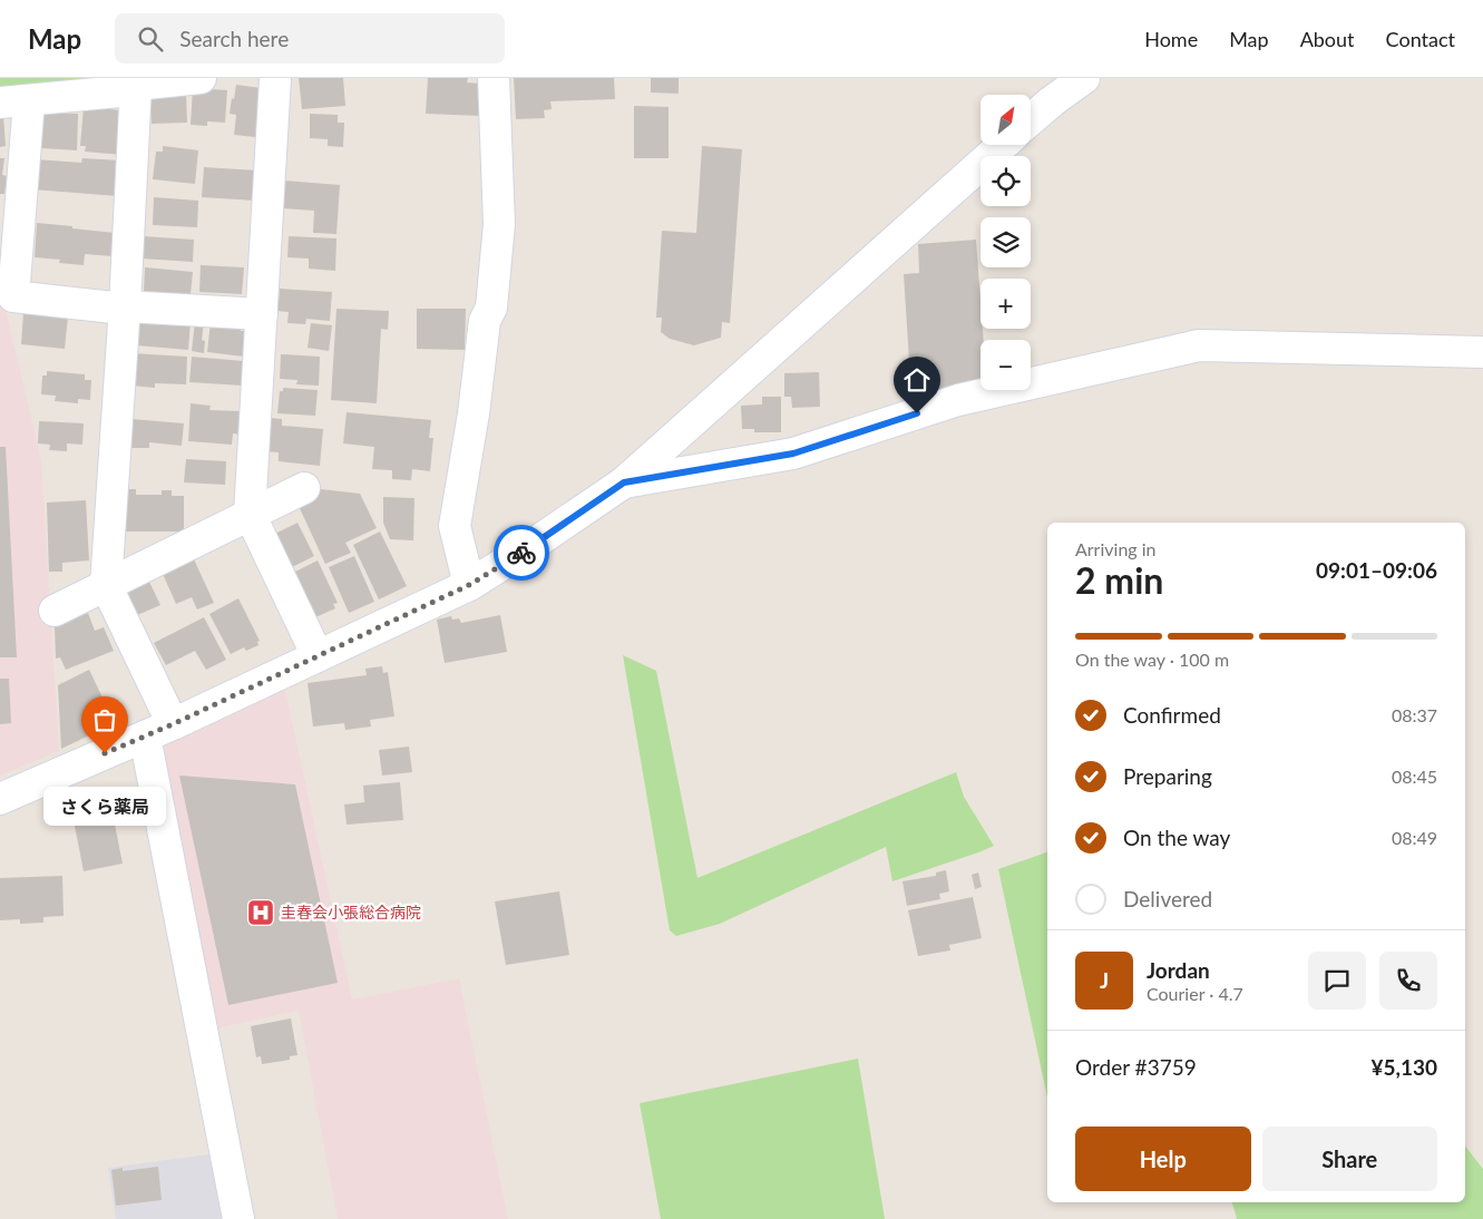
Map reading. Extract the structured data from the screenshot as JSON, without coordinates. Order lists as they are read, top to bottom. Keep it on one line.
{"places":{"other":["さくら薬局"],"hospital":["圭春会小張総合病院"]},"north":"top right","page":{"header":"Map","search":"Search here","nav":["Home","Map","About","Contact"],"map_buttons":["+","−"],"heading":["2 min","Arriving in","09:01–09:06"],"panel":["Jordan","Courier · 4.7","Order #3759","¥5,130"],"bar":"On the way · 100 m","list":[["Confirmed","08:37"],["Preparing","08:45"],["On the way","08:49"],"Delivered"],"bubble":"さくら薬局","round":"J","buttons":["Help","Share"]}}
